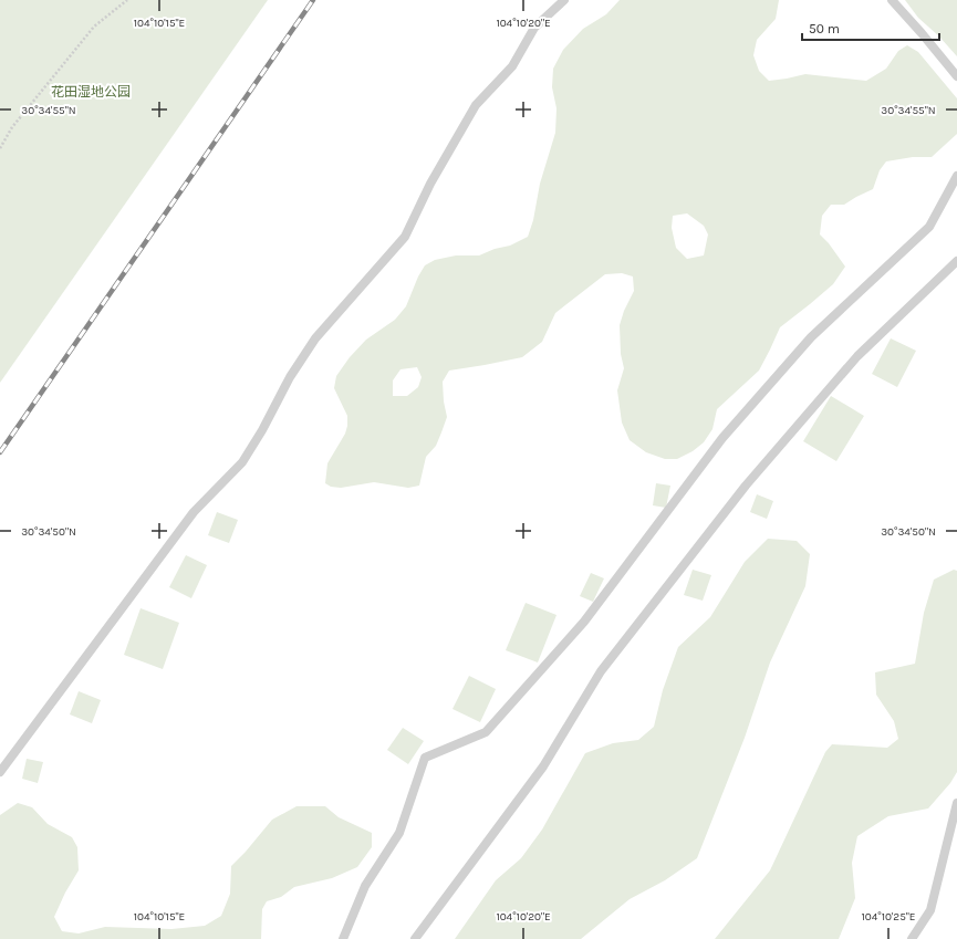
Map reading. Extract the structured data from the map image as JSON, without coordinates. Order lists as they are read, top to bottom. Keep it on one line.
{"parks":["花田湿地公园"],"scale_bar":"50 m","coordinates":["104°10'15\"E","104°10'20\"E","30°34'55\"N","30°34'50\"N","104°10'25\"E"]}
